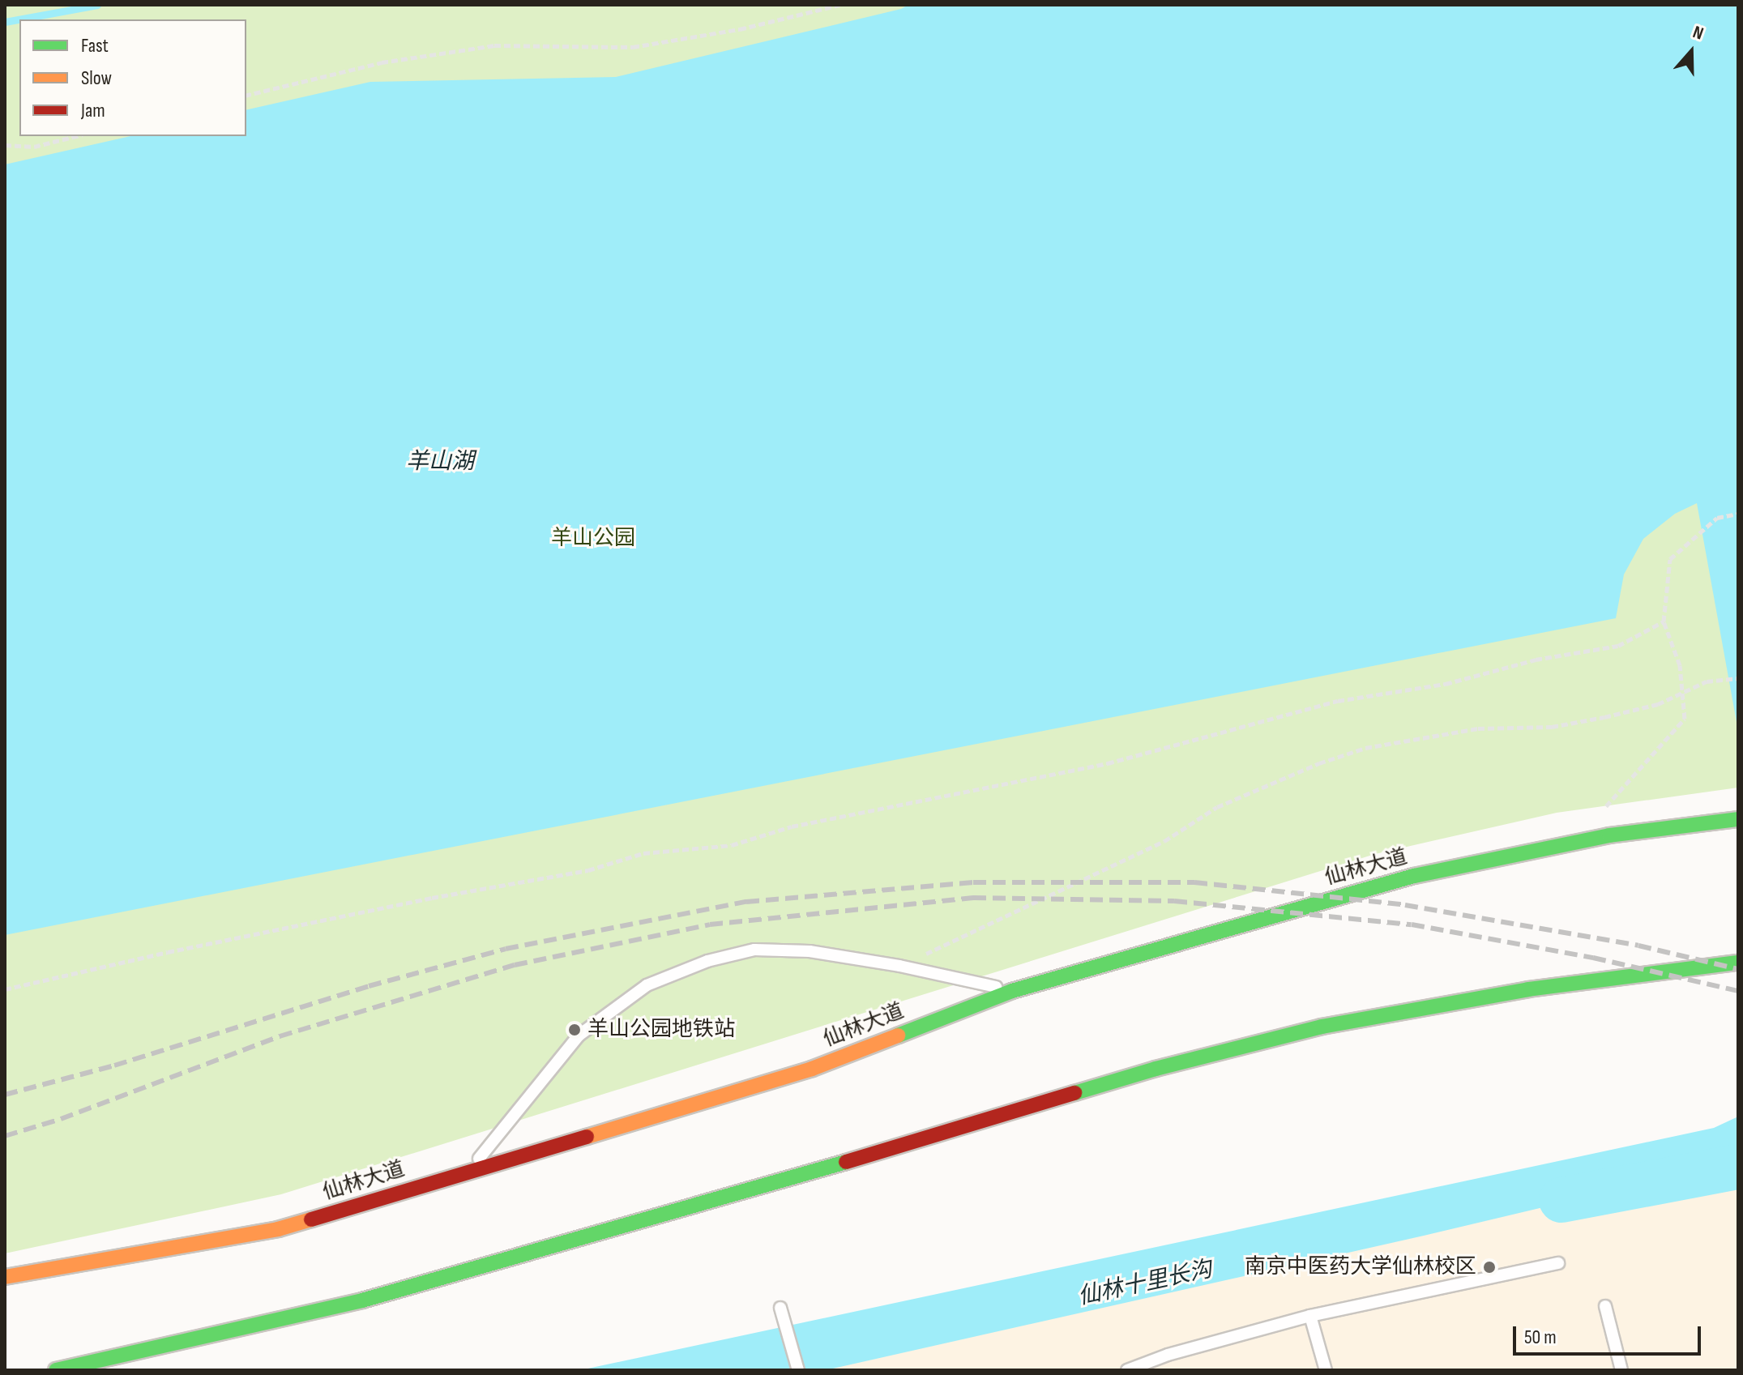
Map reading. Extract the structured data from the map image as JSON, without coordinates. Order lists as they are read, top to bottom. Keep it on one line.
{"streets":{"main road":["仙林大道"]},"water":["羊山湖","仙林十里长沟"],"parks":["羊山公园"],"places":["羊山公园地铁站","南京中医药大学仙林校区"],"legend":["Fast","Slow","Jam"],"scale_bar":"50 m","north":"top"}
